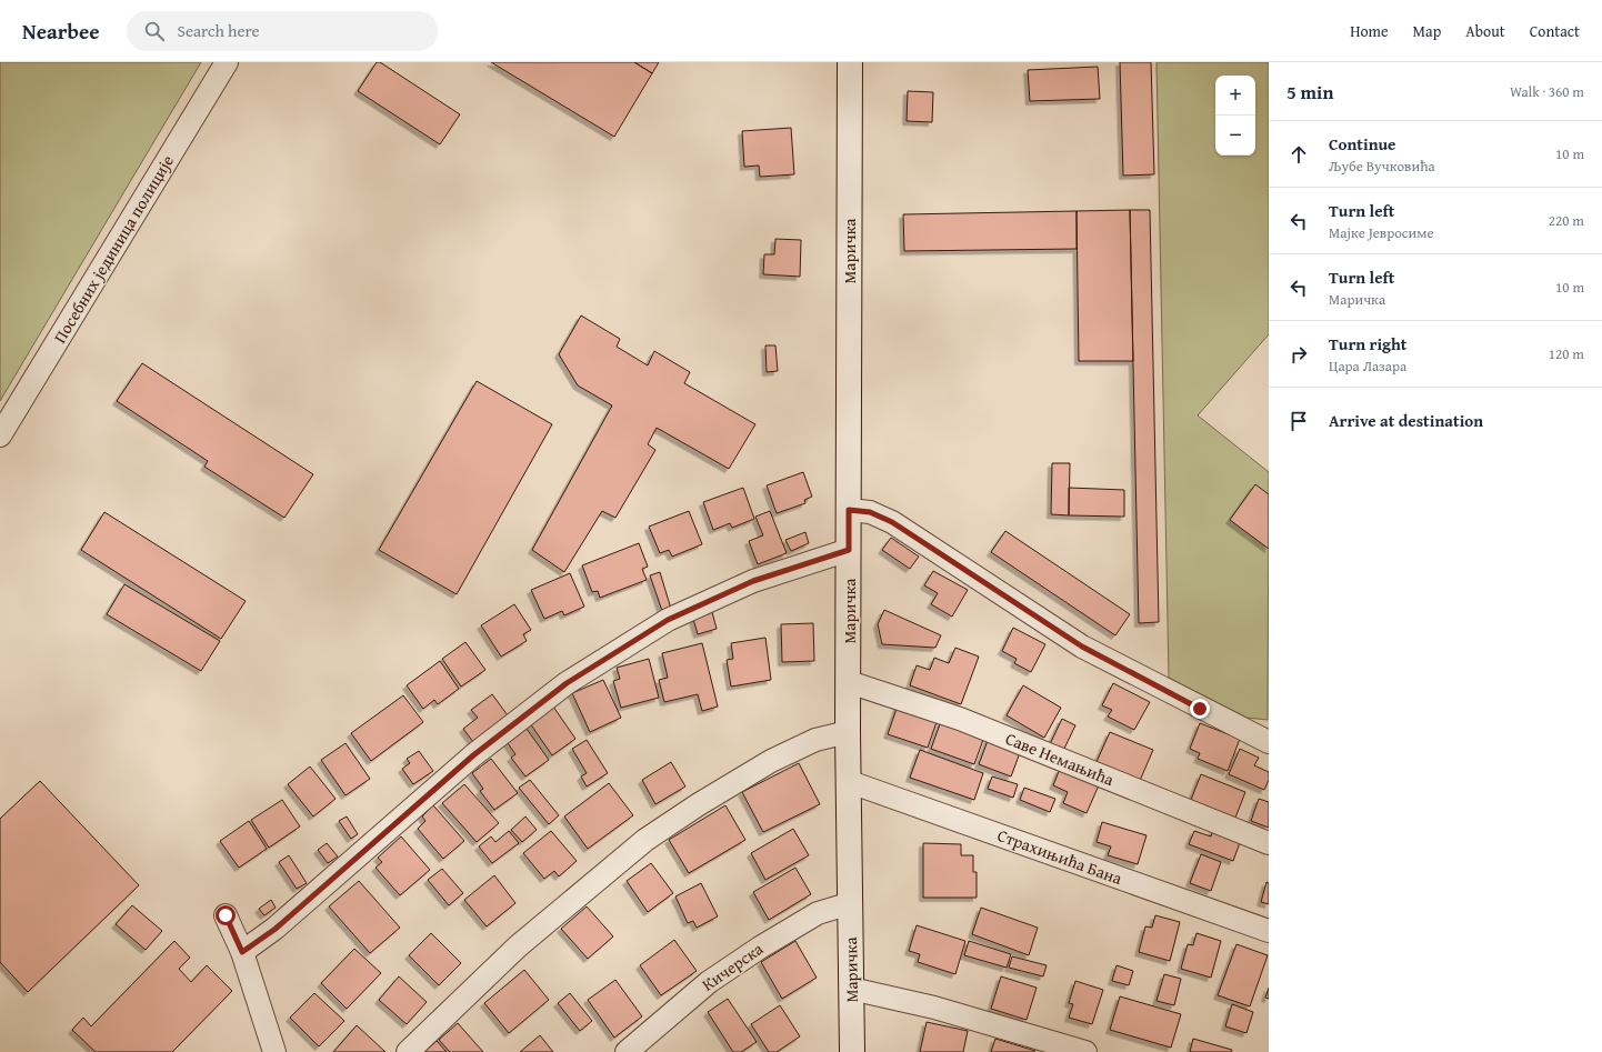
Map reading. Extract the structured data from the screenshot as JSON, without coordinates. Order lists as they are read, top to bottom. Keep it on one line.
{"streets":{"street":["Посебних јединица полиције","Маричка","Саве Немањића","Страхињића Бана","Кичерска"]},"crossings":[["Маричка","Саве Немањића"],["Маричка","Страхињића Бана"],["Маричка","Кичерска"]],"page":{"header":"Nearbee","search":"Search here","nav":["Home","Map","About","Contact"],"heading":["5 min","Walk · 360 m"],"map_buttons":["+","−"],"list":[["Continue","Љубе Вучковића","10 m"],["Turn left","Мајке Јевросиме","220 m"],["Turn left","Маричка","10 m"],["Turn right","Цара Лазара","120 m"],"Arrive at destination"]}}
